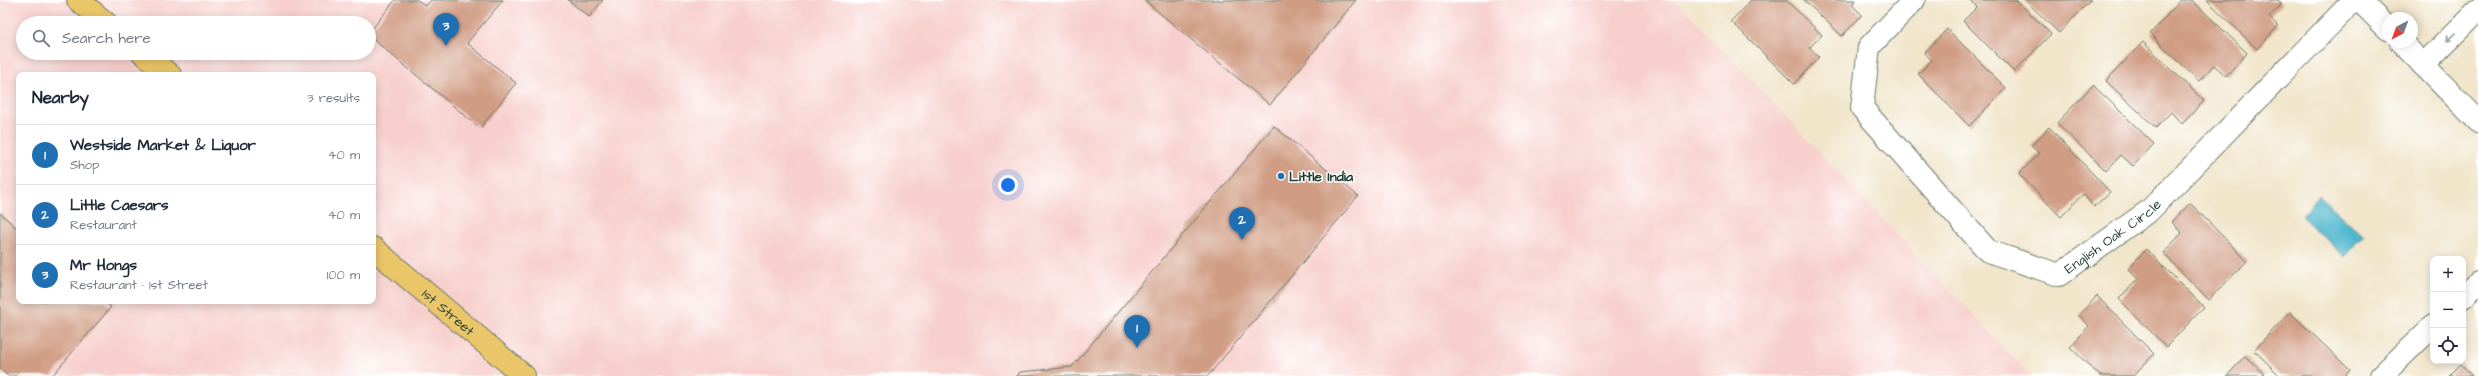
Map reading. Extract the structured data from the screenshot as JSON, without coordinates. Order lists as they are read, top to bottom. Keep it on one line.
{"streets":{"main road":["1st Street"],"street":["English Oak Circle"]},"places":["Little India"],"north":"bottom left","page":{"pins":["3","2","1"],"search":"Search here","heading":["Nearby","3 results"],"list":[{"mark":"1","name":"Westside Market & Liquor","note":"Shop","value":"40 m"},{"mark":"2","name":"Little Caesars","note":"Restaurant","value":"40 m"},{"mark":"3","name":"Mr Hongs","note":"Restaurant · 1st Street","value":"100 m"}],"map_buttons":["+","−"]}}
